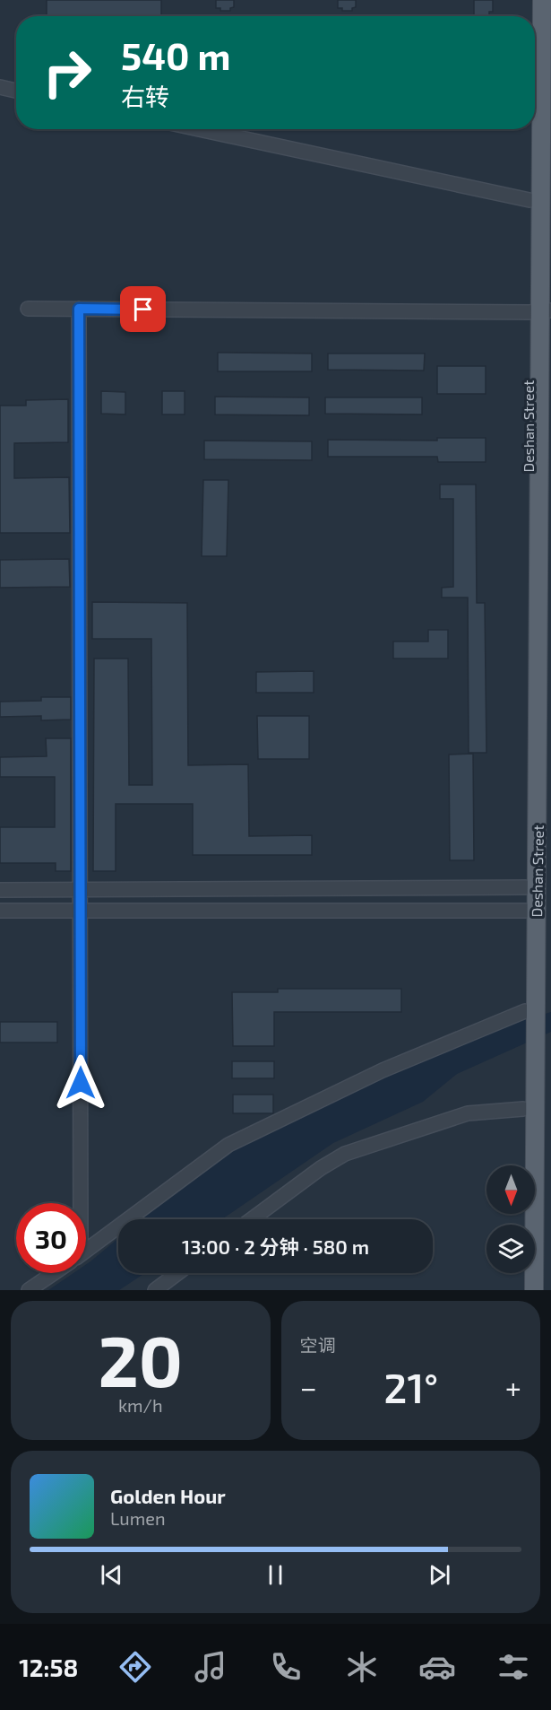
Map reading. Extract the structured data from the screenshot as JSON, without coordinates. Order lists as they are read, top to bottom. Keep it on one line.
{"streets":{"main road":["Deshan Street"]},"north":"bottom","page":{"turn":["540 m","右转"],"limit":"30","trip":"13:00 · 2 分钟 · 580 m","tile":[["20","km/h"],"空调"],"heat":["−","21°","+"],"song":["Golden Hour","Lumen"],"tabs":"12:58"}}
